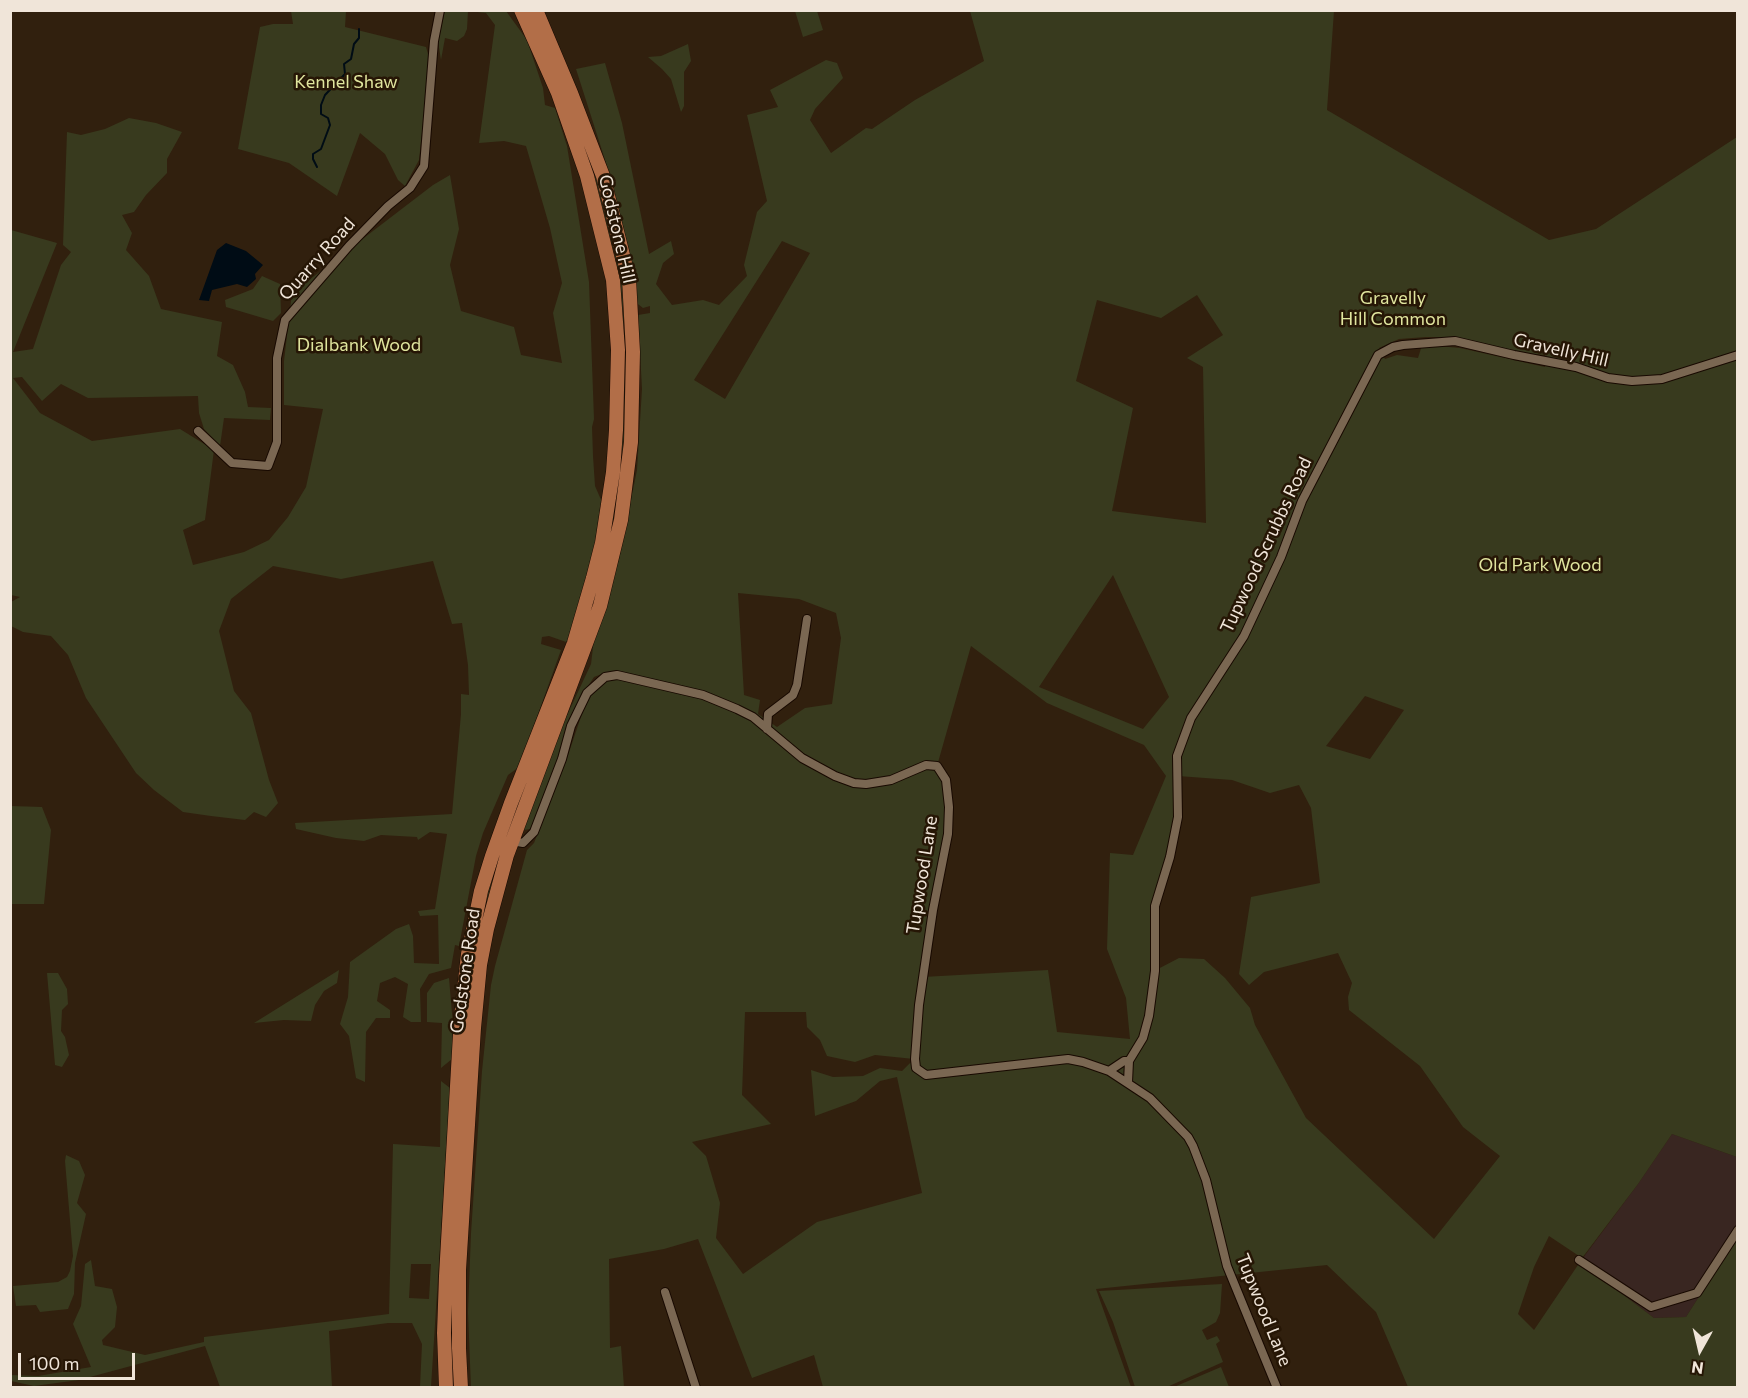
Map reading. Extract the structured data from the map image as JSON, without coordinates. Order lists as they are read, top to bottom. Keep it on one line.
{"streets":{"highway":["Godstone Hill","Godstone Road"],"street":["Quarry Road","Gravelly Hill","Tupwood Scrubbs Road","Tupwood Lane"]},"crossings":[["Godstone Hill","Godstone Road"],["Gravelly Hill","Tupwood Scrubbs Road"],["Tupwood Lane","Godstone Road"]],"parks":["Kennel Shaw","Gravelly Hill Common","Dialbank Wood","Old Park Wood"],"scale_bar":"100 m","north":"bottom"}
